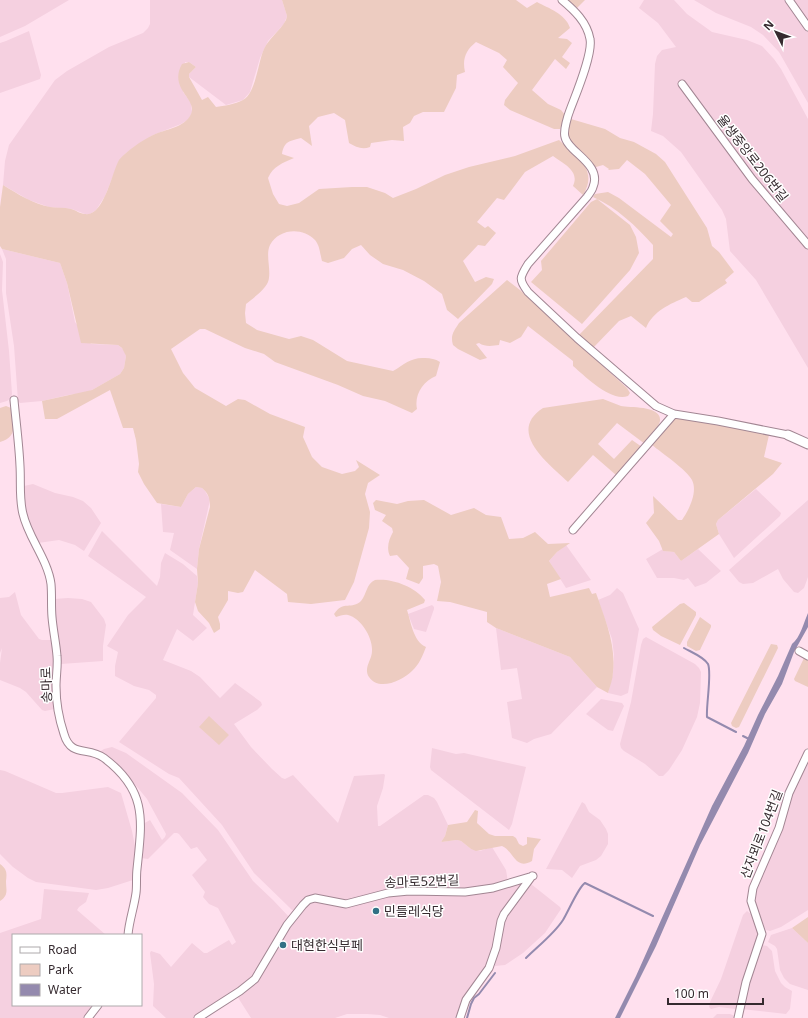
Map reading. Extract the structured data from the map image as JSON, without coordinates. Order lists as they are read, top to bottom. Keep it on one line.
{"streets":{"street":["율생중앙로206번길","송마로","산자뫼로104번길","송마로52번길"]},"places":["민들레식당","대현한식부페"],"legend":["Road","Park","Water"],"scale_bar":"100 m","north":"top left"}
